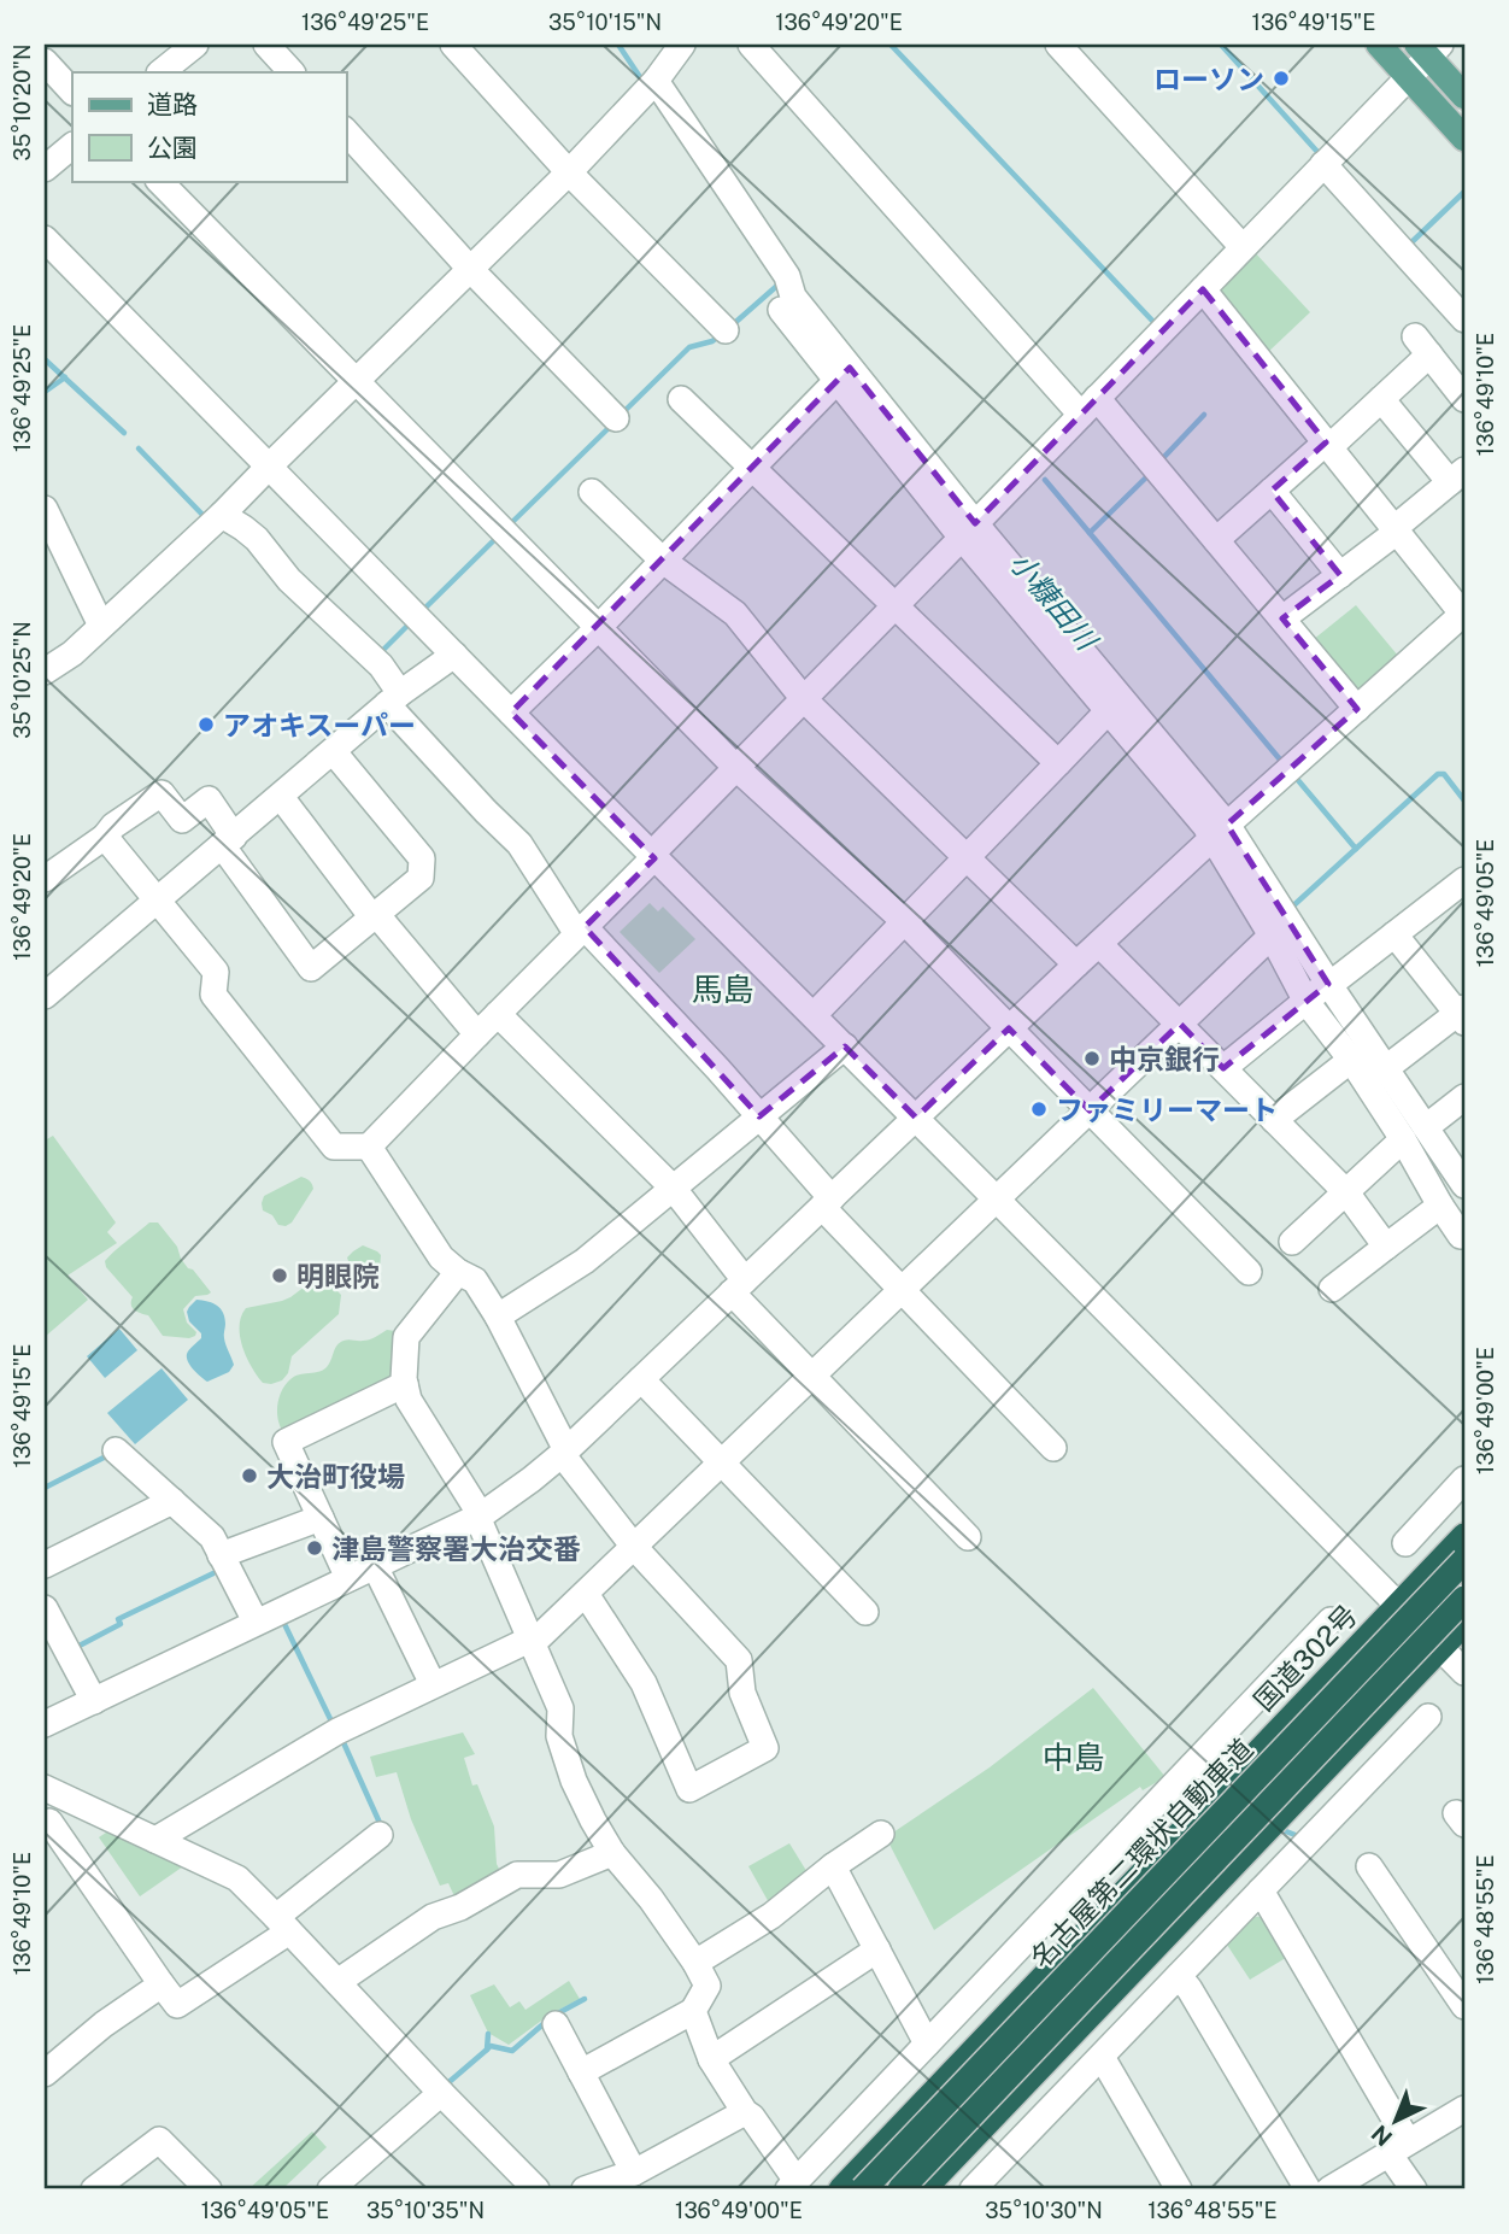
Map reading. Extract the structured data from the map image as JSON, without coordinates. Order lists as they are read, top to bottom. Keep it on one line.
{"streets":{"highway":["国道302号","名古屋第二環状自動車道"]},"crossings":[["国道302号","名古屋第二環状自動車道"]],"districts":["馬島","中島"],"water":["小糠田川"],"places":["ローソン","アオキスーパー","中京銀行","ファミリーマート","明眼院","大治町役場","津島警察署大治交番"],"legend":["道路","公園"],"north":"bottom left","coordinates":["136°49'25\"E","35°10'15\"N","136°49'20\"E","136°49'15\"E","35°10'20\"N","136°49'10\"E","35°10'25\"N","136°49'05\"E","136°49'00\"E","136°48'55\"E","35°10'35\"N","35°10'30\"N"]}
